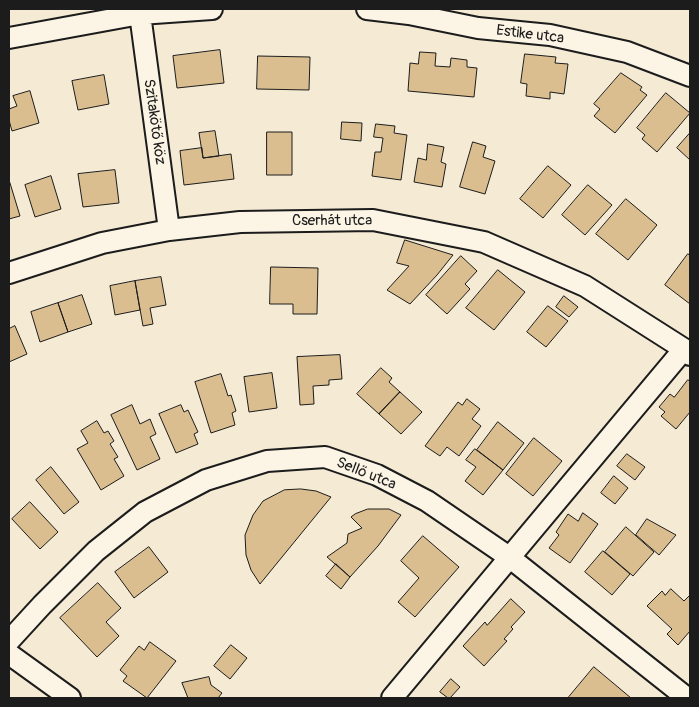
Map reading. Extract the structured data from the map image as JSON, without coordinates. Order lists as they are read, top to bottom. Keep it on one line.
{"streets":{"street":["Estike utca","Szitakötő köz","Cserhát utca","Sellő utca"]},"crossings":[["Szitakötő köz","Cserhát utca"]]}
